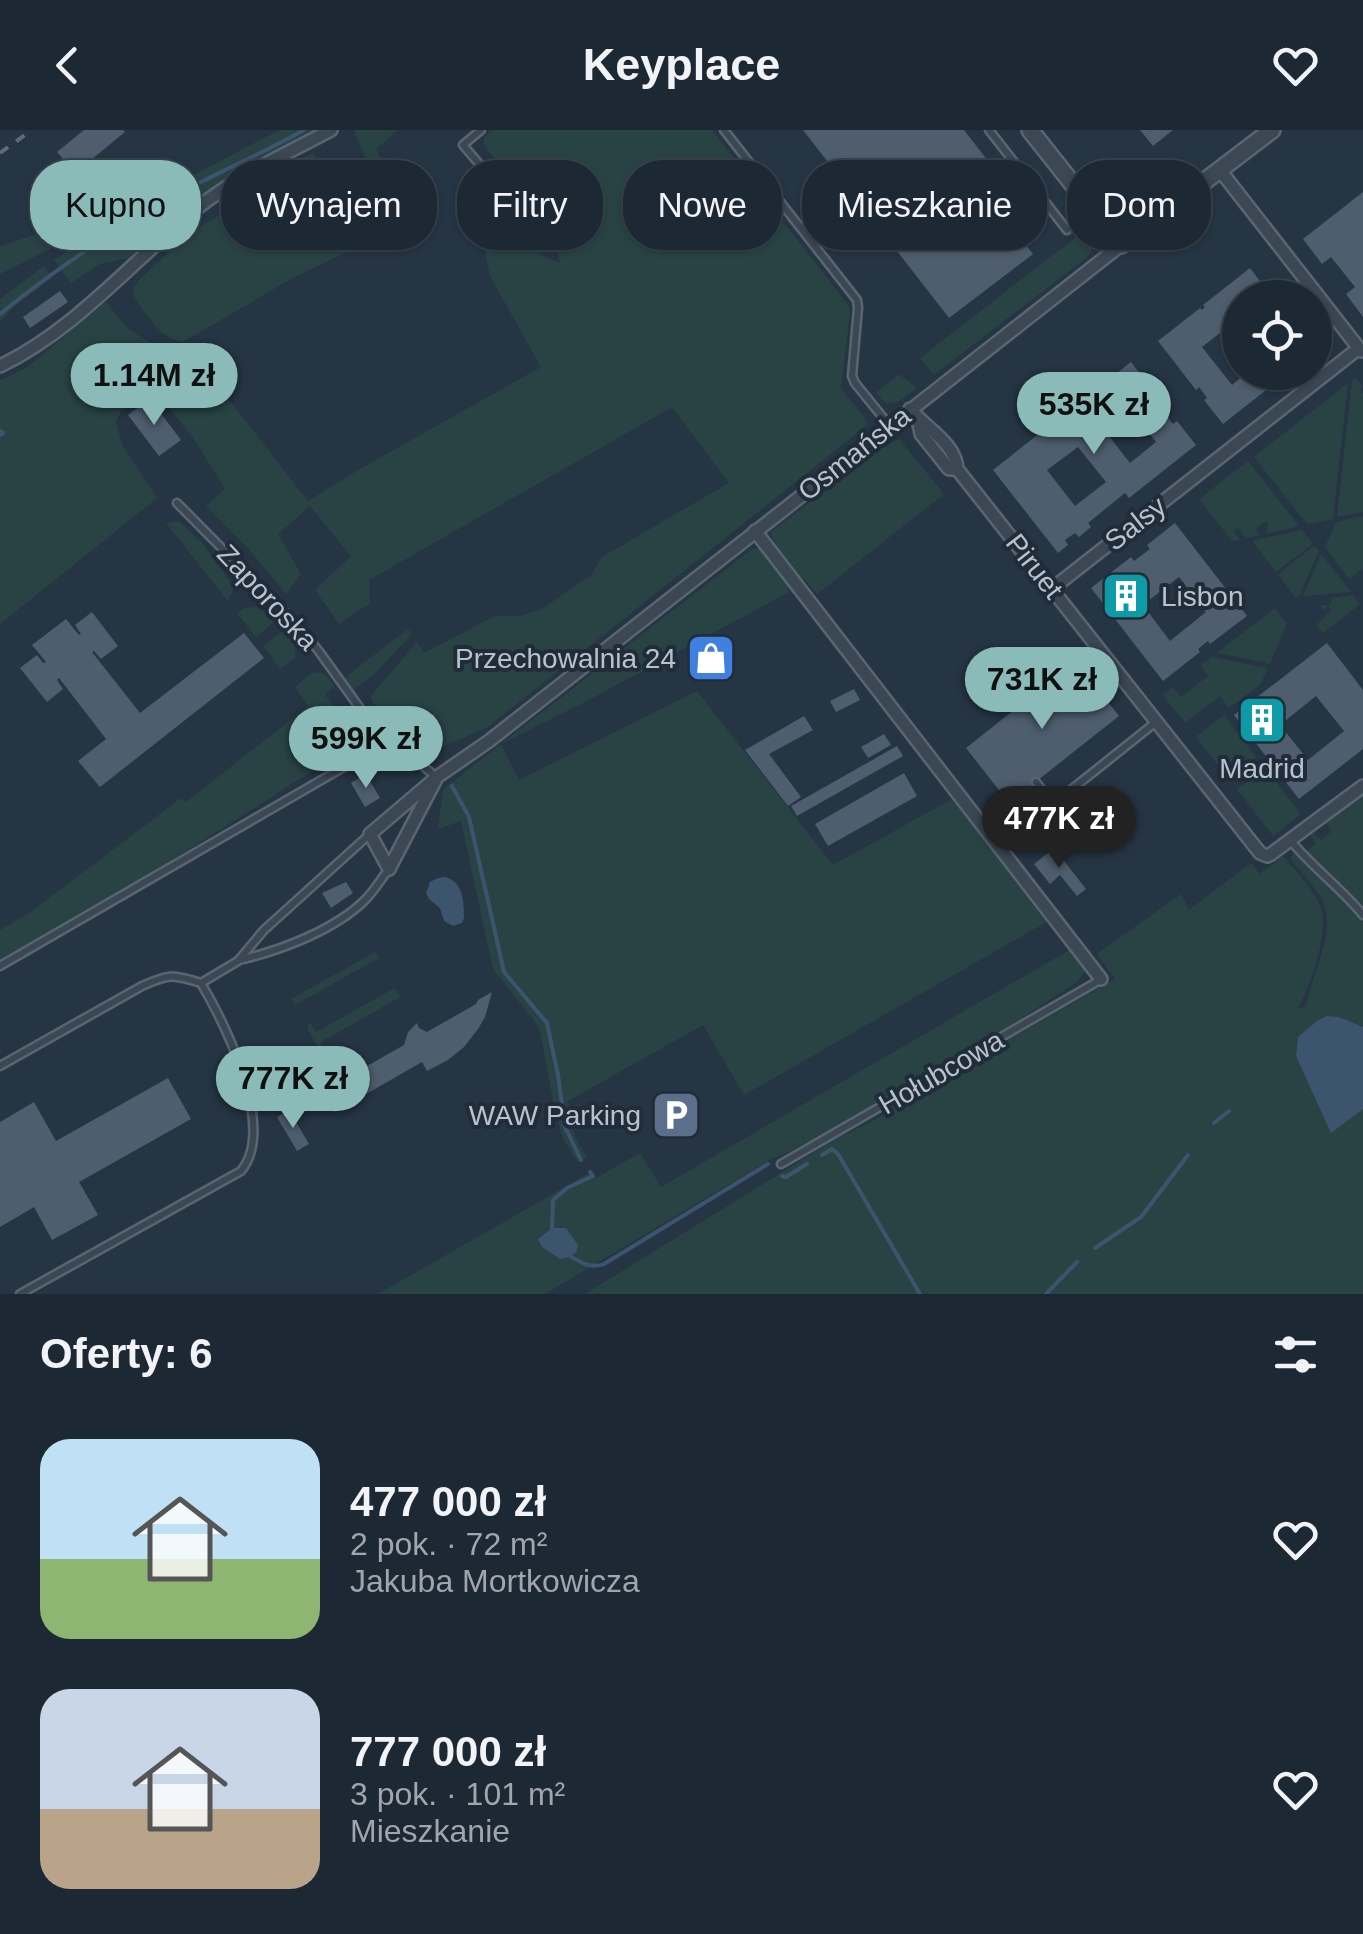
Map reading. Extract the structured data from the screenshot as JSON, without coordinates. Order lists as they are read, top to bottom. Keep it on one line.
{"streets":{"street":["Osmańska","Salsy","Piruet"],"lane":["Zaporoska","Hołubcowa"]},"crossings":[["Osmańska","Piruet"],["Osmańska","Zaporoska"],["Salsy","Piruet"]],"places":{"building":["Lisbon","Madrid"],"shop":["Przechowalnia 24"],"parking":["WAW Parking"]},"page":{"header":"Keyplace","chip":["Kupno","Wynajem","Filtry","Nowe","Mieszkanie","Dom"],"price":["1.14M zł","535K zł","731K zł","599K zł","477K zł","777K zł"],"heading":"Oferty: 6","list":[{"name":"477 000 zł","note":"2 pok. · 72 m² · Jakuba Mortkowicza"},{"name":"777 000 zł","note":"3 pok. · 101 m² · Mieszkanie"}]}}
